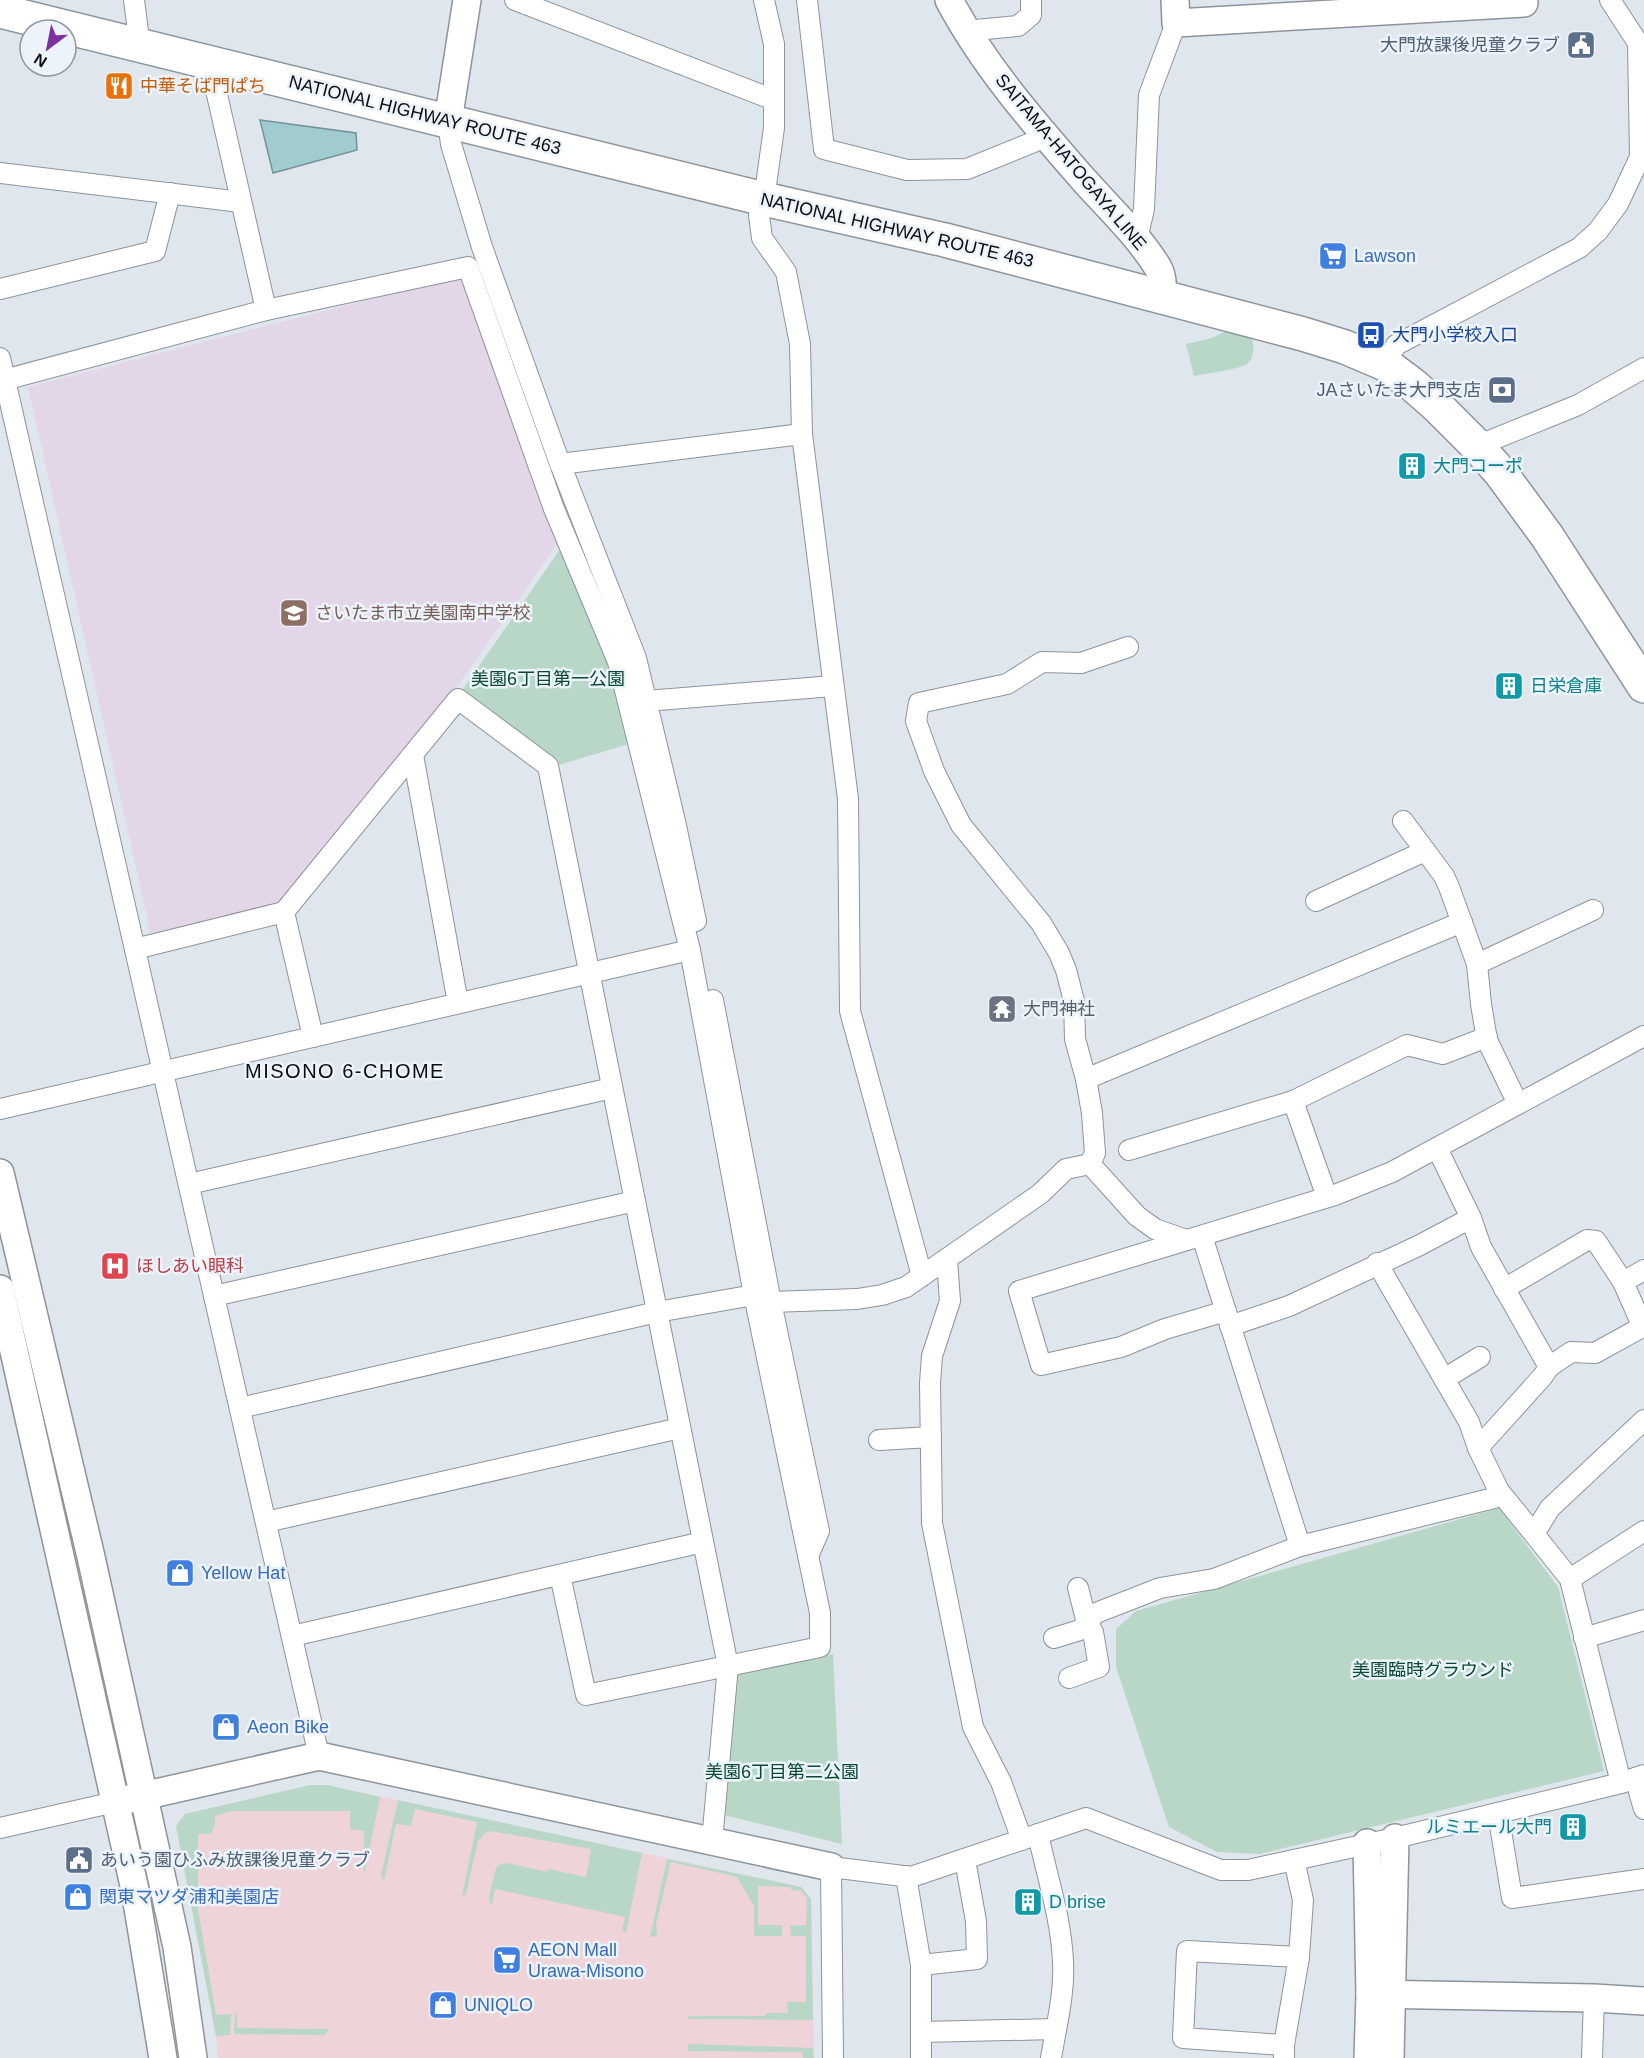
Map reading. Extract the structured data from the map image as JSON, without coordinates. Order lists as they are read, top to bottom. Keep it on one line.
{"streets":{"highway":["NATIONAL HIGHWAY ROUTE 463"],"street":["SAITAMA-HATOGAYA LINE"]},"crossings":[["NATIONAL HIGHWAY ROUTE 463","SAITAMA-HATOGAYA LINE"]],"districts":["MISONO 6-CHOME"],"parks":["美園6丁目第一公園","美園臨時グラウンド","美園6丁目第二公園"],"places":{"public building":["大門放課後児童クラブ","あいう園ひふみ放課後児童クラブ"],"restaurant":["中華そば門ぱち"],"supermarket":["Lawson","AEON Mall Urawa-Misono"],"bus stop":["大門小学校入口"],"bank":["JAさいたま大門支店"],"building":["大門コーポ","日栄倉庫","ルミエール大門","D brise"],"school or university":["さいたま市立美園南中学校"],"temple":["大門神社"],"hospital":["ほしあい眼科"],"shop":["Yellow Hat","Aeon Bike","関東マツダ浦和美園店","UNIQLO"]},"north":"bottom left"}
